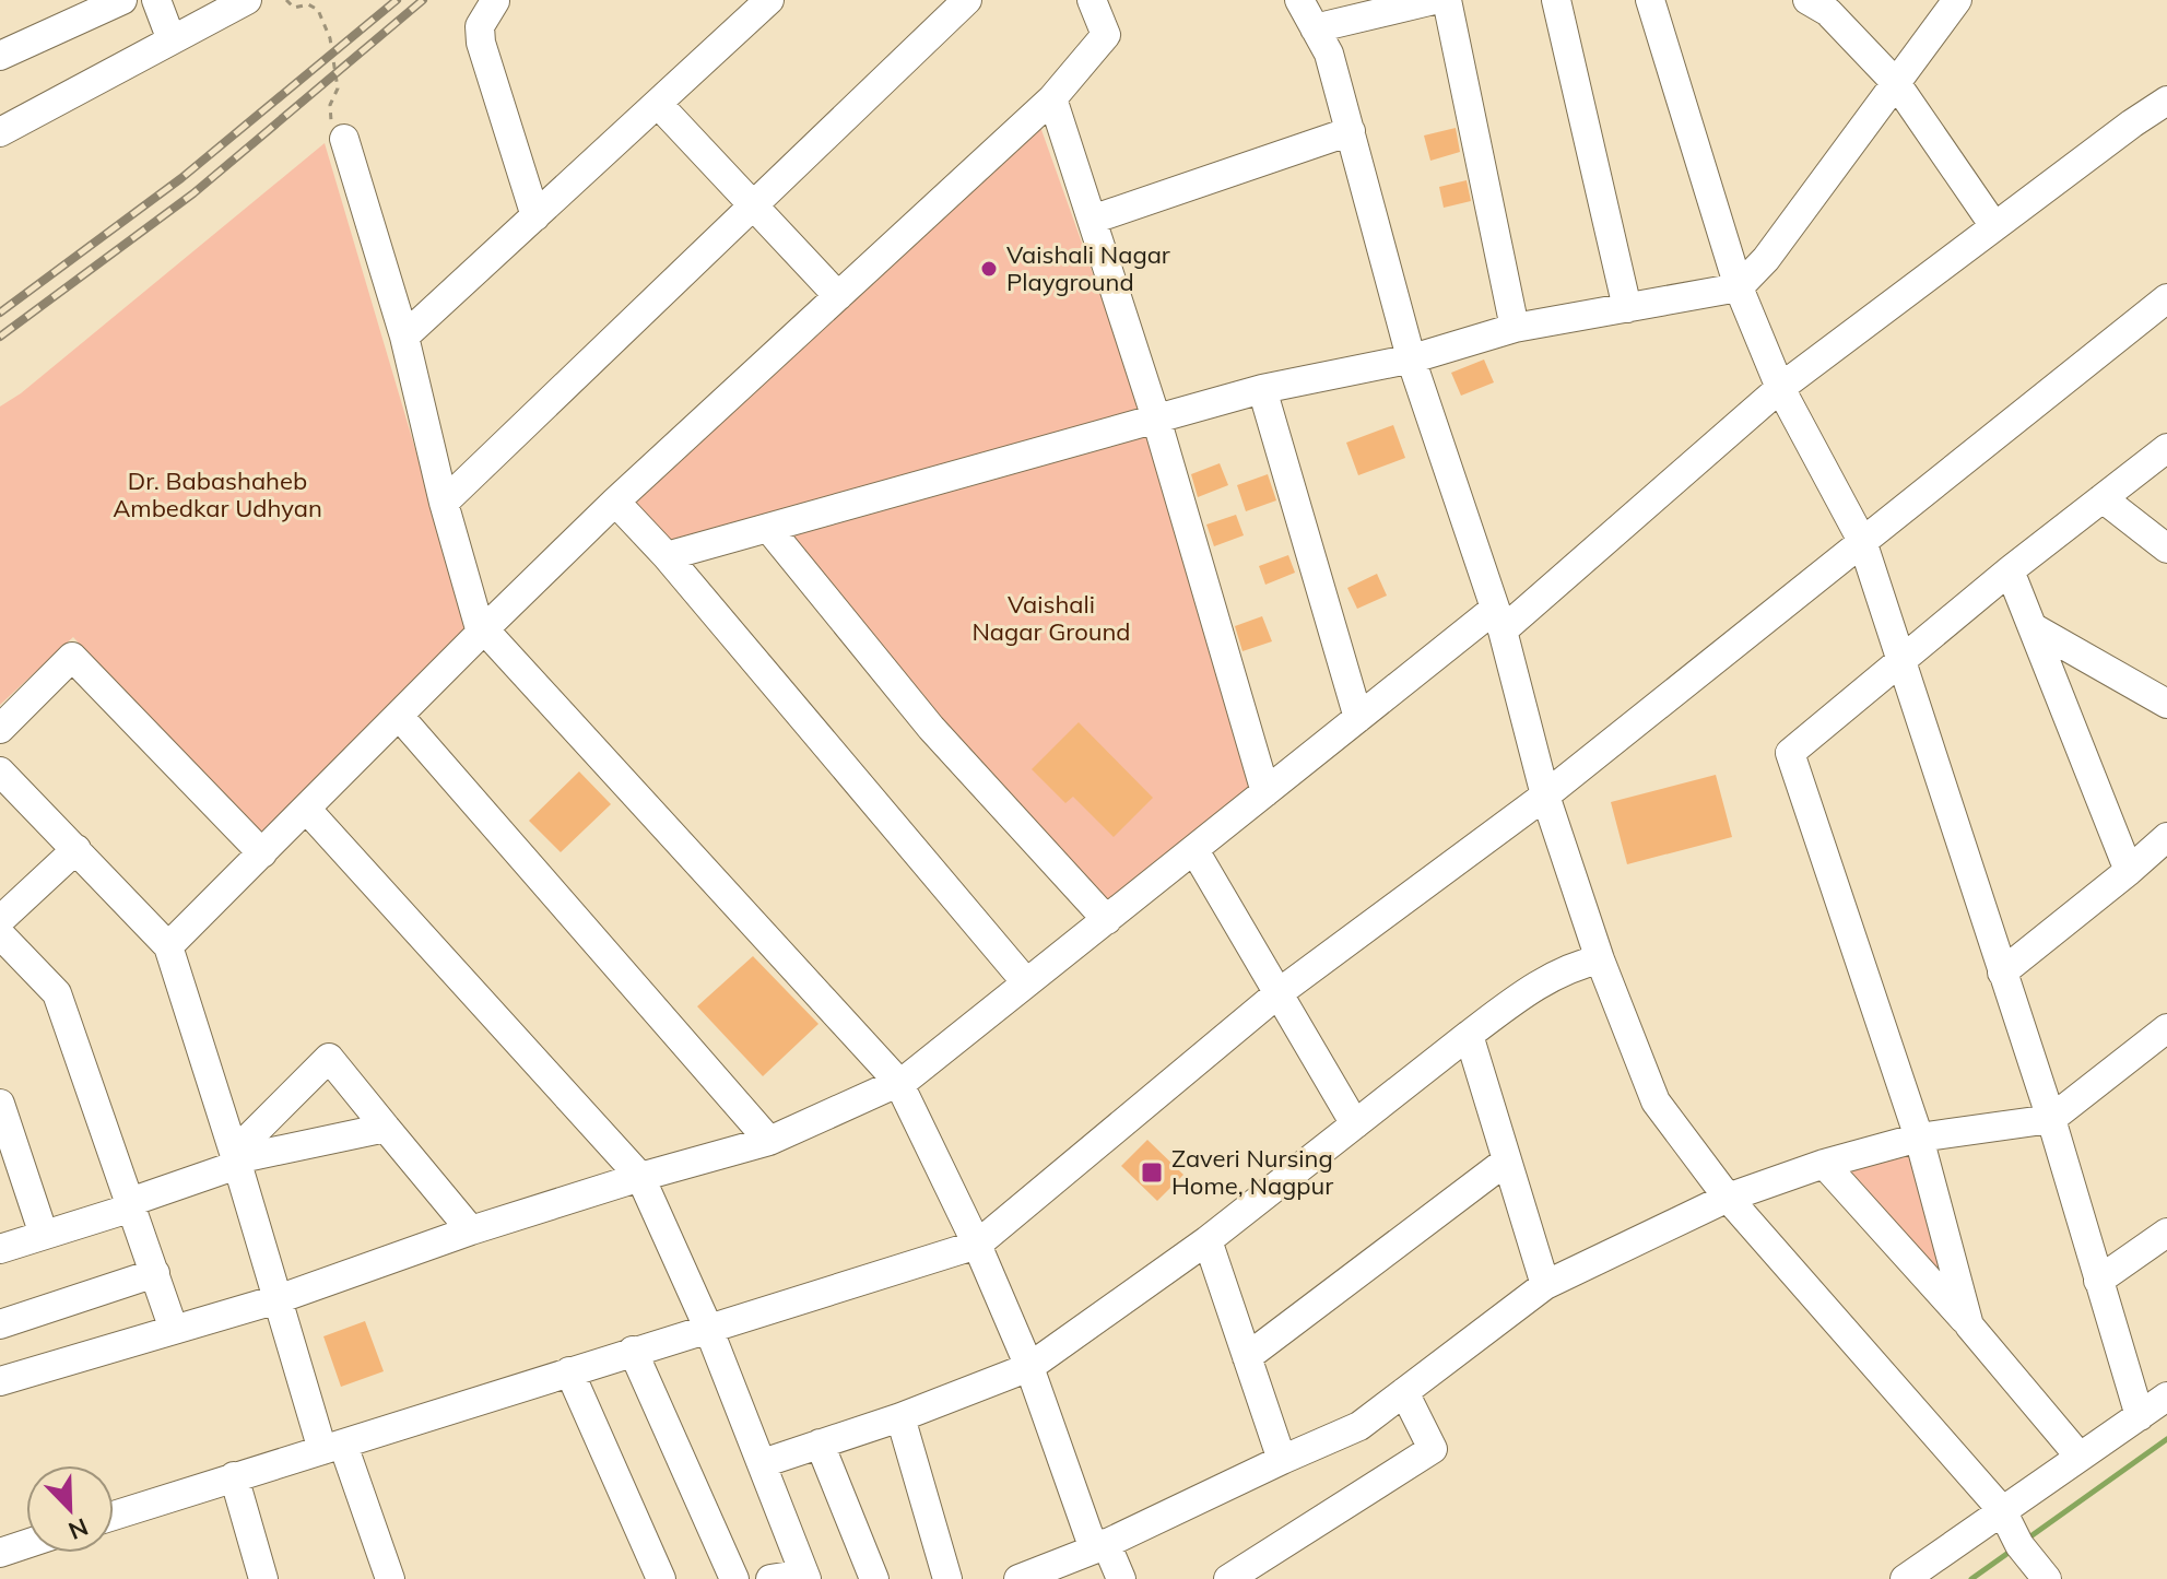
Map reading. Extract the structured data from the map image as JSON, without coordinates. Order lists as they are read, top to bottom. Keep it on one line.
{"parks":["Dr. Babashaheb Ambedkar Udhyan","Vaishali Nagar Ground"],"places":{"other":["Vaishali Nagar Playground"],"transit":["Zaveri Nursing Home, Nagpur"]},"north":"bottom right"}
